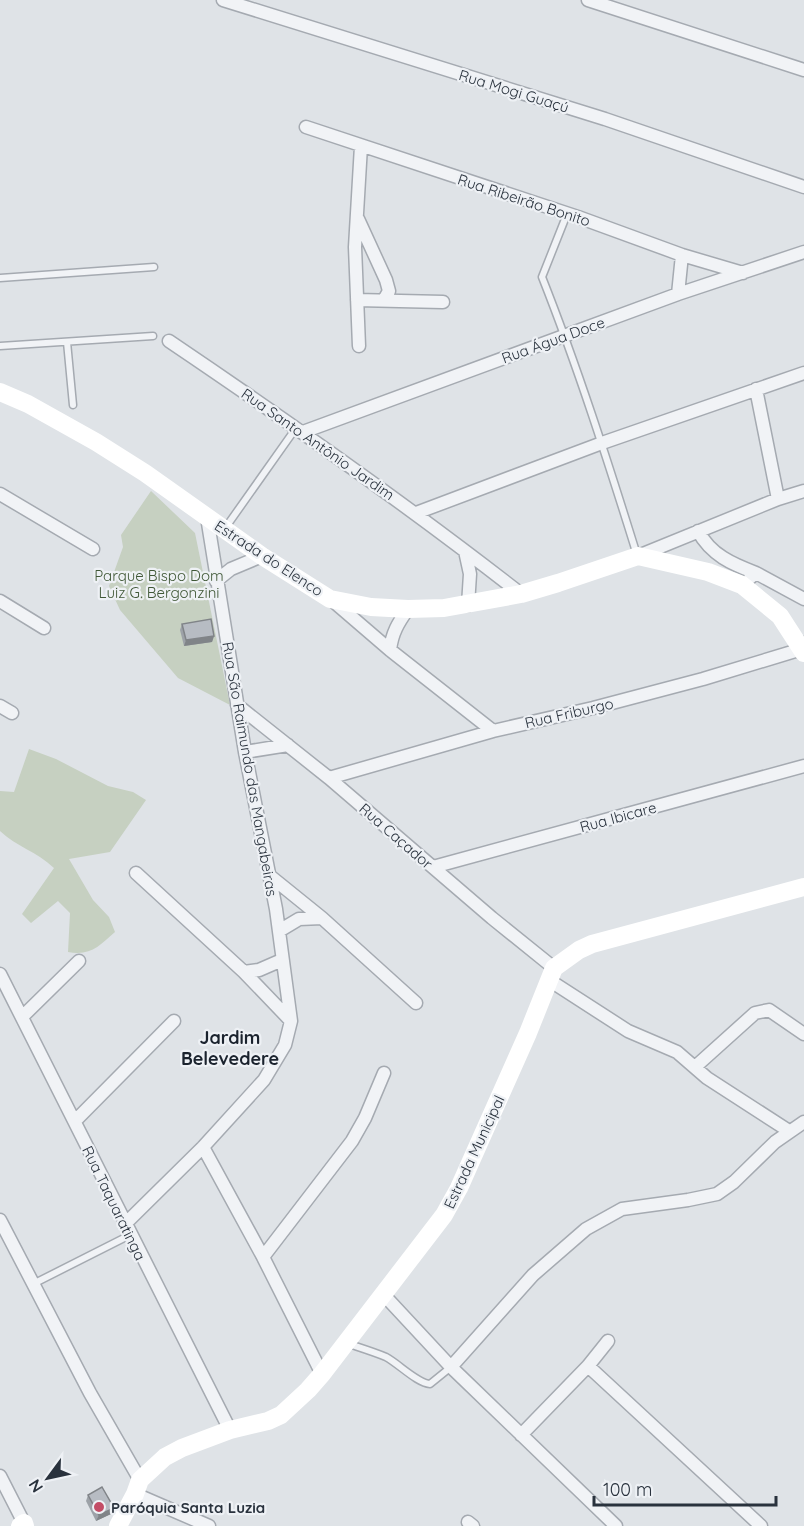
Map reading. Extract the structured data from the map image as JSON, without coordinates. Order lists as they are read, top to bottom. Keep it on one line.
{"streets":{"street":["Rua Mogi Guaçú","Rua Ribeirão Bonito","Rua Água Doce","Rua Santo Antônio Jardim","Estrada do Elenco","Rua Friburgo","Rua São Raimundo das Mangabeiras","Rua Ibicare","Rua Caçador","Estrada Municipal","Rua Taquaratinga"]},"crossings":[["Rua Ribeirão Bonito","Rua Água Doce"],["Rua Água Doce","Rua Santo Antônio Jardim"],["Rua Santo Antônio Jardim","Estrada do Elenco"],["Estrada do Elenco","Rua São Raimundo das Mangabeiras"],["Rua Friburgo","Rua Caçador"],["Rua São Raimundo das Mangabeiras","Rua Caçador"],["Rua Ibicare","Rua Caçador"],["Rua Caçador","Estrada Municipal"],["Estrada Municipal","Rua Taquaratinga"]],"districts":["Jardim Belevedere"],"parks":["Parque Bispo Dom Luiz G. Bergonzini"],"places":["Paróquia Santa Luzia"],"scale_bar":"100 m","north":"bottom left"}
